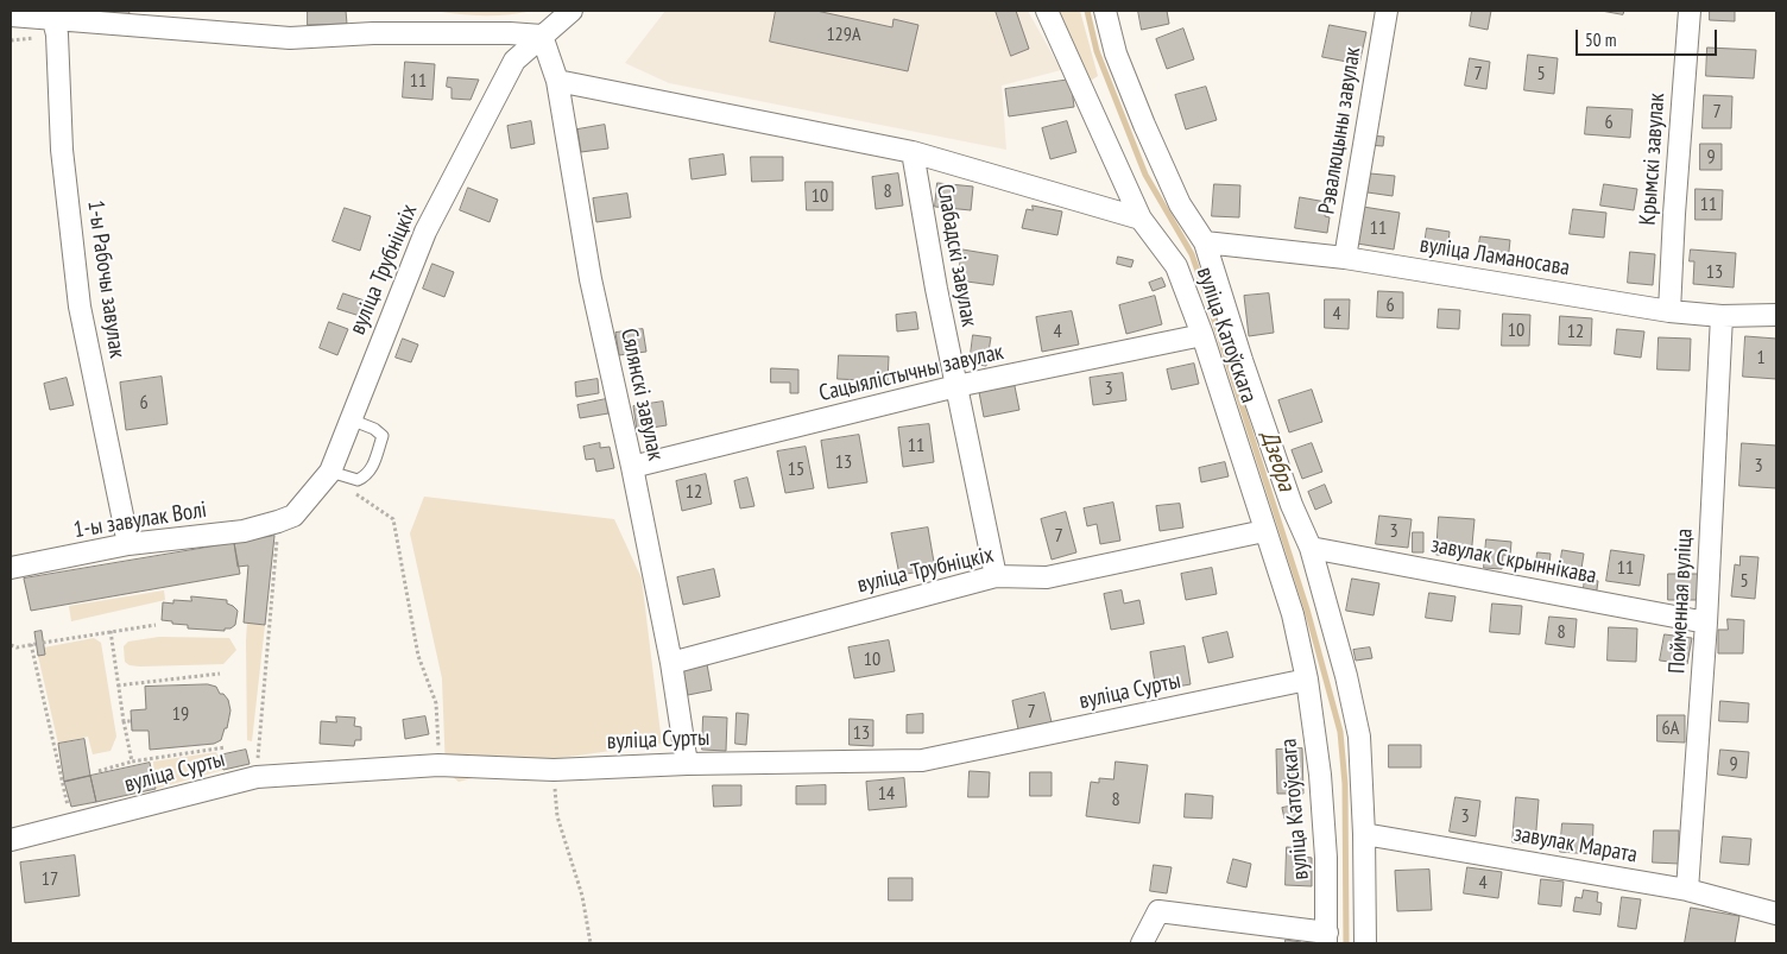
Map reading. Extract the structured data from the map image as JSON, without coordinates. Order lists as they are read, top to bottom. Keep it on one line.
{"streets":{"street":["Рэвалюцыны завулак","Крымскі завулак","Слабадскі завулак","вуліца Ламаносава","вуліца Трубніцкіх","1-ы Рабочы завулак","вуліца Катоўскага","Сацыялістычны завулак","Сялянскі завулак","1-ы завулак Волі","завулак Скрыннікава","Пойменная вуліца","вуліца Сурты","завулак Марата"]},"crossings":[["Рэвалюцыны завулак","вуліца Ламаносава"],["Крымскі завулак","вуліца Ламаносава"],["Слабадскі завулак","вуліца Трубніцкіх"],["Слабадскі завулак","вуліца Катоўскага"],["Слабадскі завулак","Сацыялістычны завулак"],["Слабадскі завулак","Сялянскі завулак"],["вуліца Ламаносава","вуліца Катоўскага"],["вуліца Ламаносава","Пойменная вуліца"],["вуліца Трубніцкіх","вуліца Катоўскага"],["вуліца Трубніцкіх","Сялянскі завулак"],["вуліца Трубніцкіх","1-ы завулак Волі"],["1-ы Рабочы завулак","1-ы завулак Волі"],["вуліца Катоўскага","Сацыялістычны завулак"],["вуліца Катоўскага","завулак Скрыннікава"],["вуліца Катоўскага","вуліца Сурты"],["вуліца Катоўскага","завулак Марата"],["Сацыялістычны завулак","Сялянскі завулак"],["Сялянскі завулак","вуліца Сурты"],["завулак Скрыннікава","Пойменная вуліца"],["Пойменная вуліца","завулак Марата"]],"water":["Дзебра"],"house_numbers":["129А","7","5","11","7","6","9","8","10","11","11","13","6","4","10","4","12","1","3","6","11","13","3","15","12","3","7","11","5","8","10","7","19","6А","13","9","14","8","3","17","4"],"scale_bar":"50 m"}
